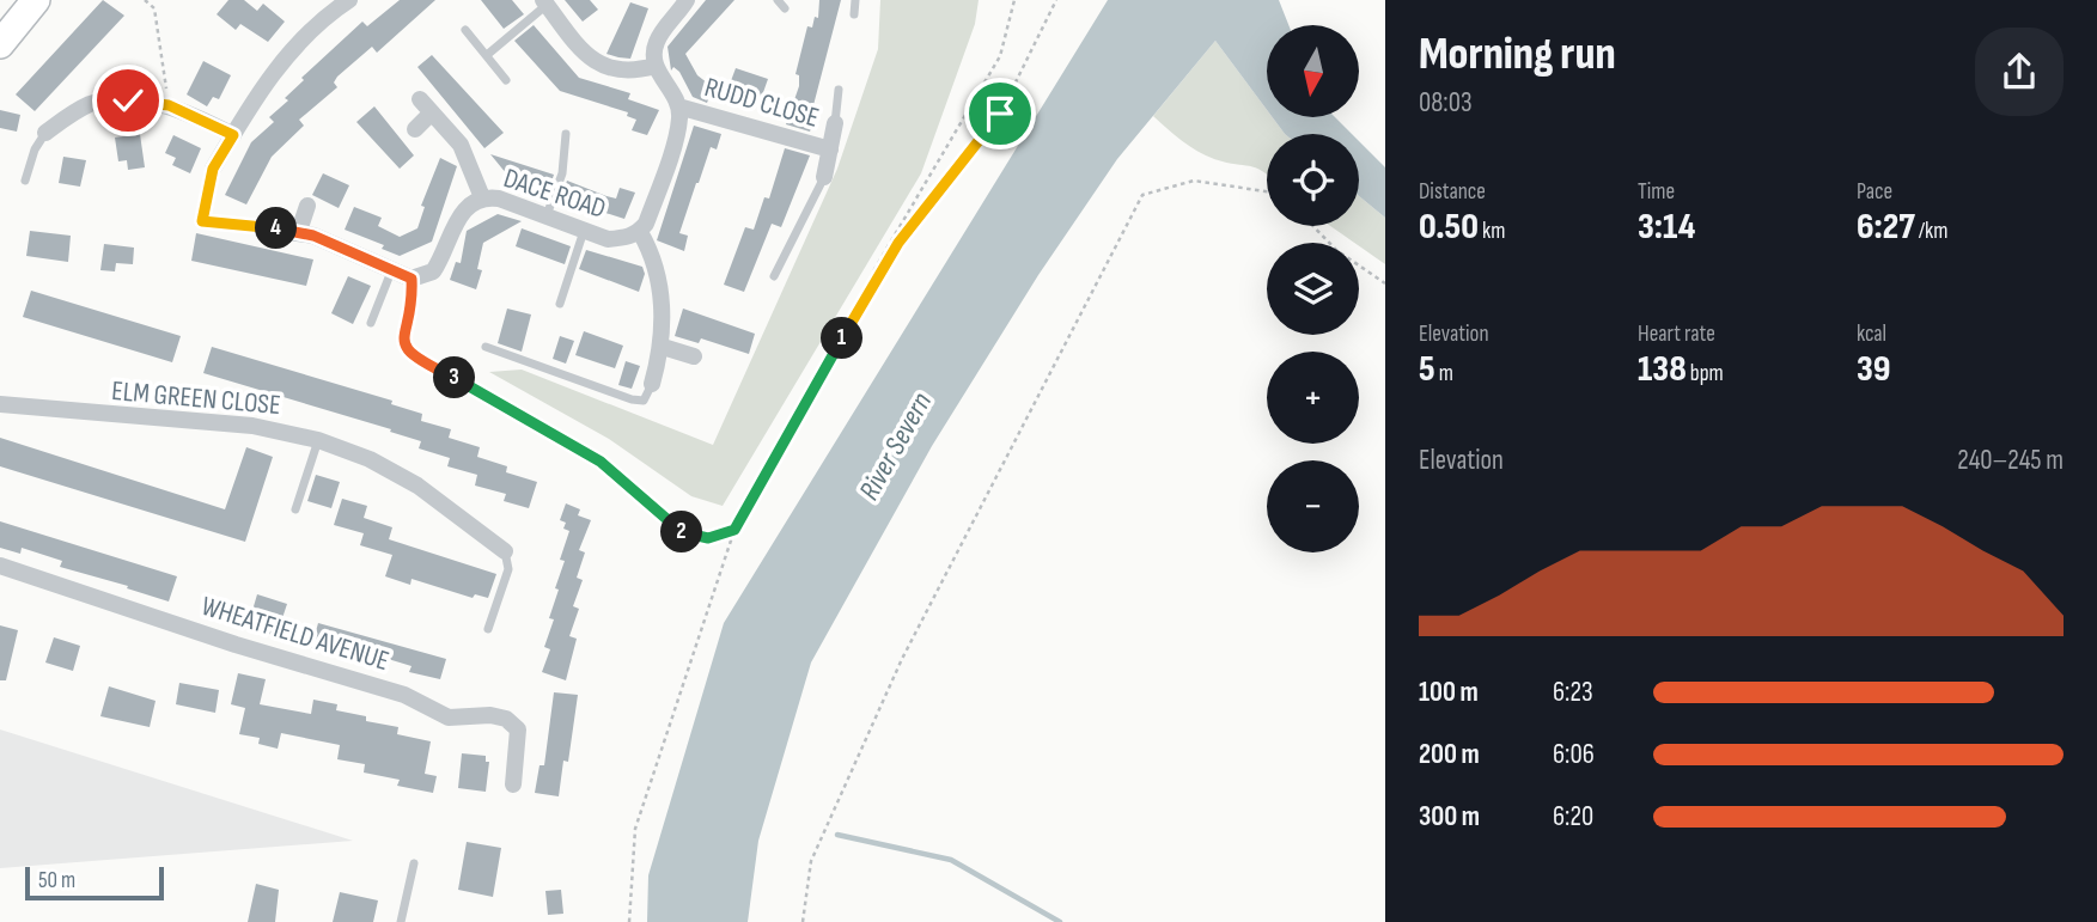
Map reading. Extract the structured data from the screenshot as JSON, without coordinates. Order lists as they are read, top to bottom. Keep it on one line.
{"streets":{"street":["RUDD CLOSE","DACE ROAD","ELM GREEN CLOSE","WHEATFIELD AVENUE"]},"crossings":[["RUDD CLOSE","DACE ROAD"]],"water":["River Severn"],"scale_bar":"50 m","north":"bottom","page":{"heading":["Morning run","08:03"],"map_buttons":["+","−"],"stats":[["Distance","0.50 km"],["Time","3:14"],["Pace","6:27 /km"],["Elevation","5 m"],["Heart rate","138 bpm"],["kcal","39"]],"pins":["4","1","3","2"],"chart":["Elevation","240–245 m"],"list":[{"name":"100 m","note":"6:23"},{"name":"200 m","note":"6:06"},{"name":"300 m","note":"6:20"}],"scale":"50 m"}}
